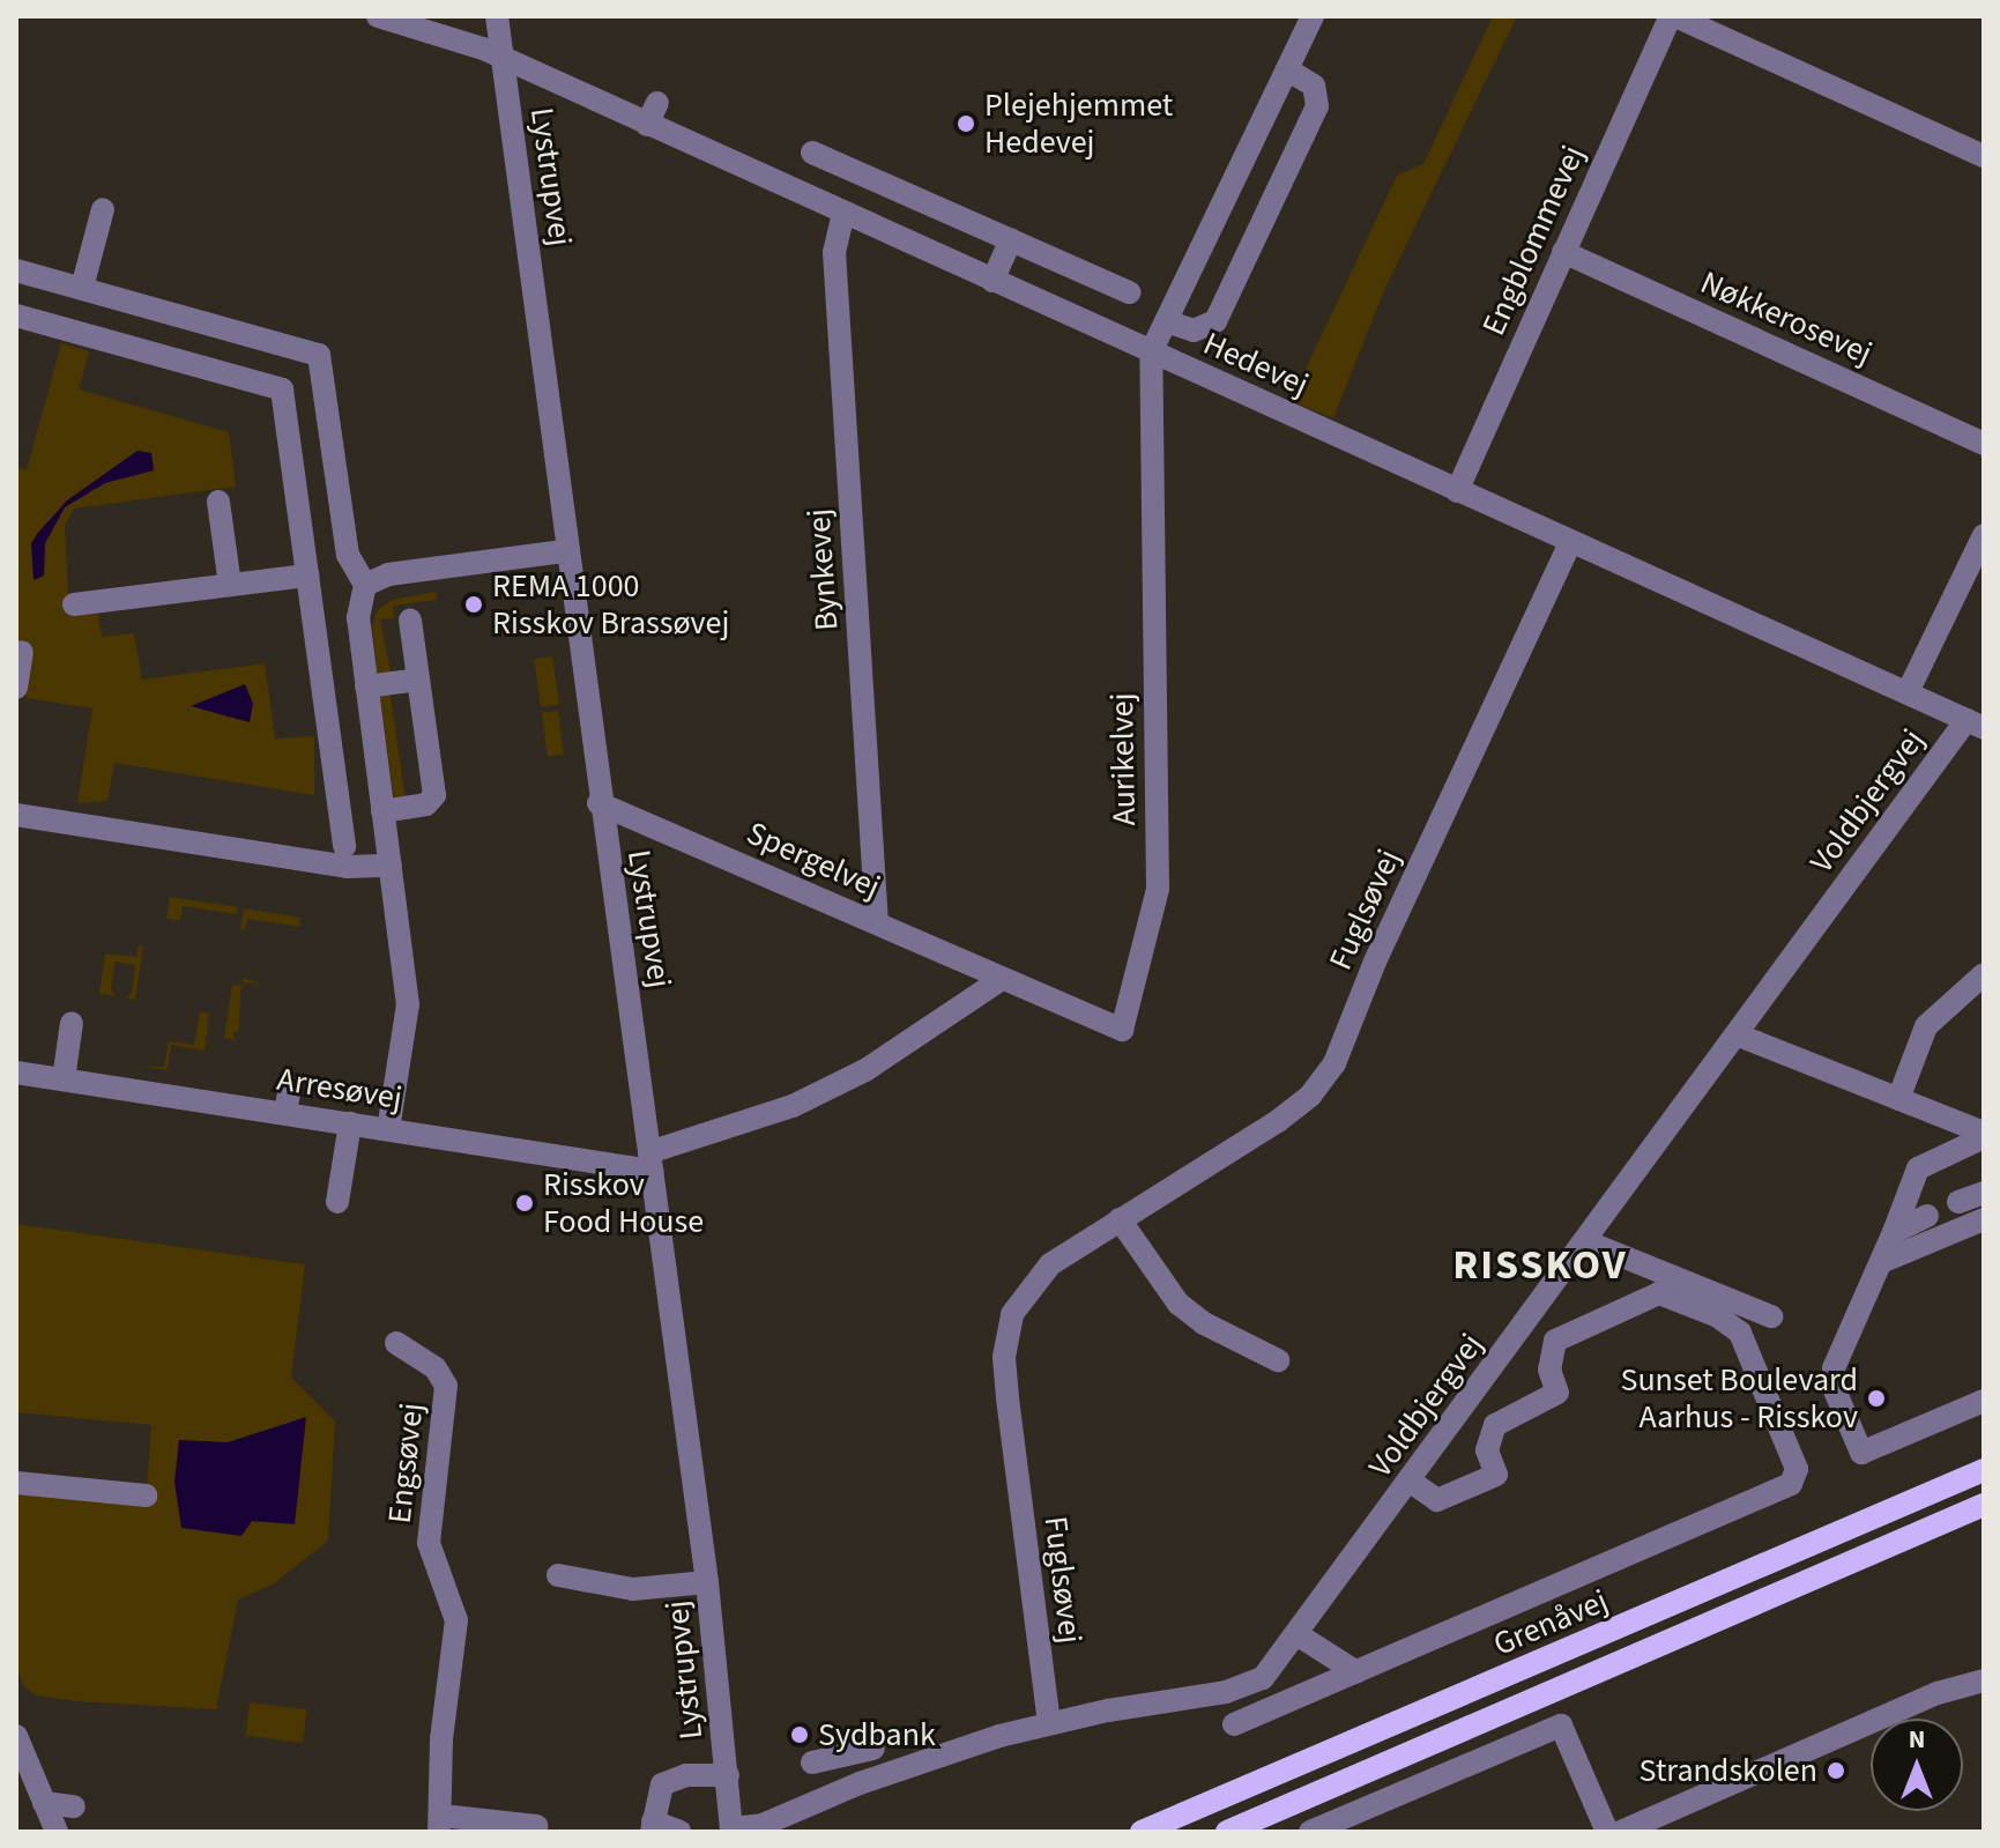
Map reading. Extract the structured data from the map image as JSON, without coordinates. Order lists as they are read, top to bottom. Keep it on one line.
{"streets":{"main road":["Grenåvej"],"street":["Lystrupvej","Engblommevej","Nøkkerosevej","Hedevej","Bynkevej","Aurikelvej","Voldbjergvej","Spergelvej","Fuglsøvej","Arresøvej","Engsøvej"]},"crossings":[["Lystrupvej","Hedevej"],["Lystrupvej","Voldbjergvej"],["Lystrupvej","Spergelvej"],["Lystrupvej","Arresøvej"],["Engblommevej","Nøkkerosevej"],["Engblommevej","Hedevej"],["Hedevej","Bynkevej"],["Hedevej","Aurikelvej"],["Hedevej","Voldbjergvej"],["Hedevej","Fuglsøvej"],["Bynkevej","Spergelvej"],["Aurikelvej","Spergelvej"],["Voldbjergvej","Fuglsøvej"]],"districts":["RISSKOV"],"places":["Plejehjemmet Hedevej","REMA 1000 Risskov Brassøvej","Risskov Food House","Sunset Boulevard Aarhus - Risskov","Sydbank","Strandskolen"],"north":"top"}
